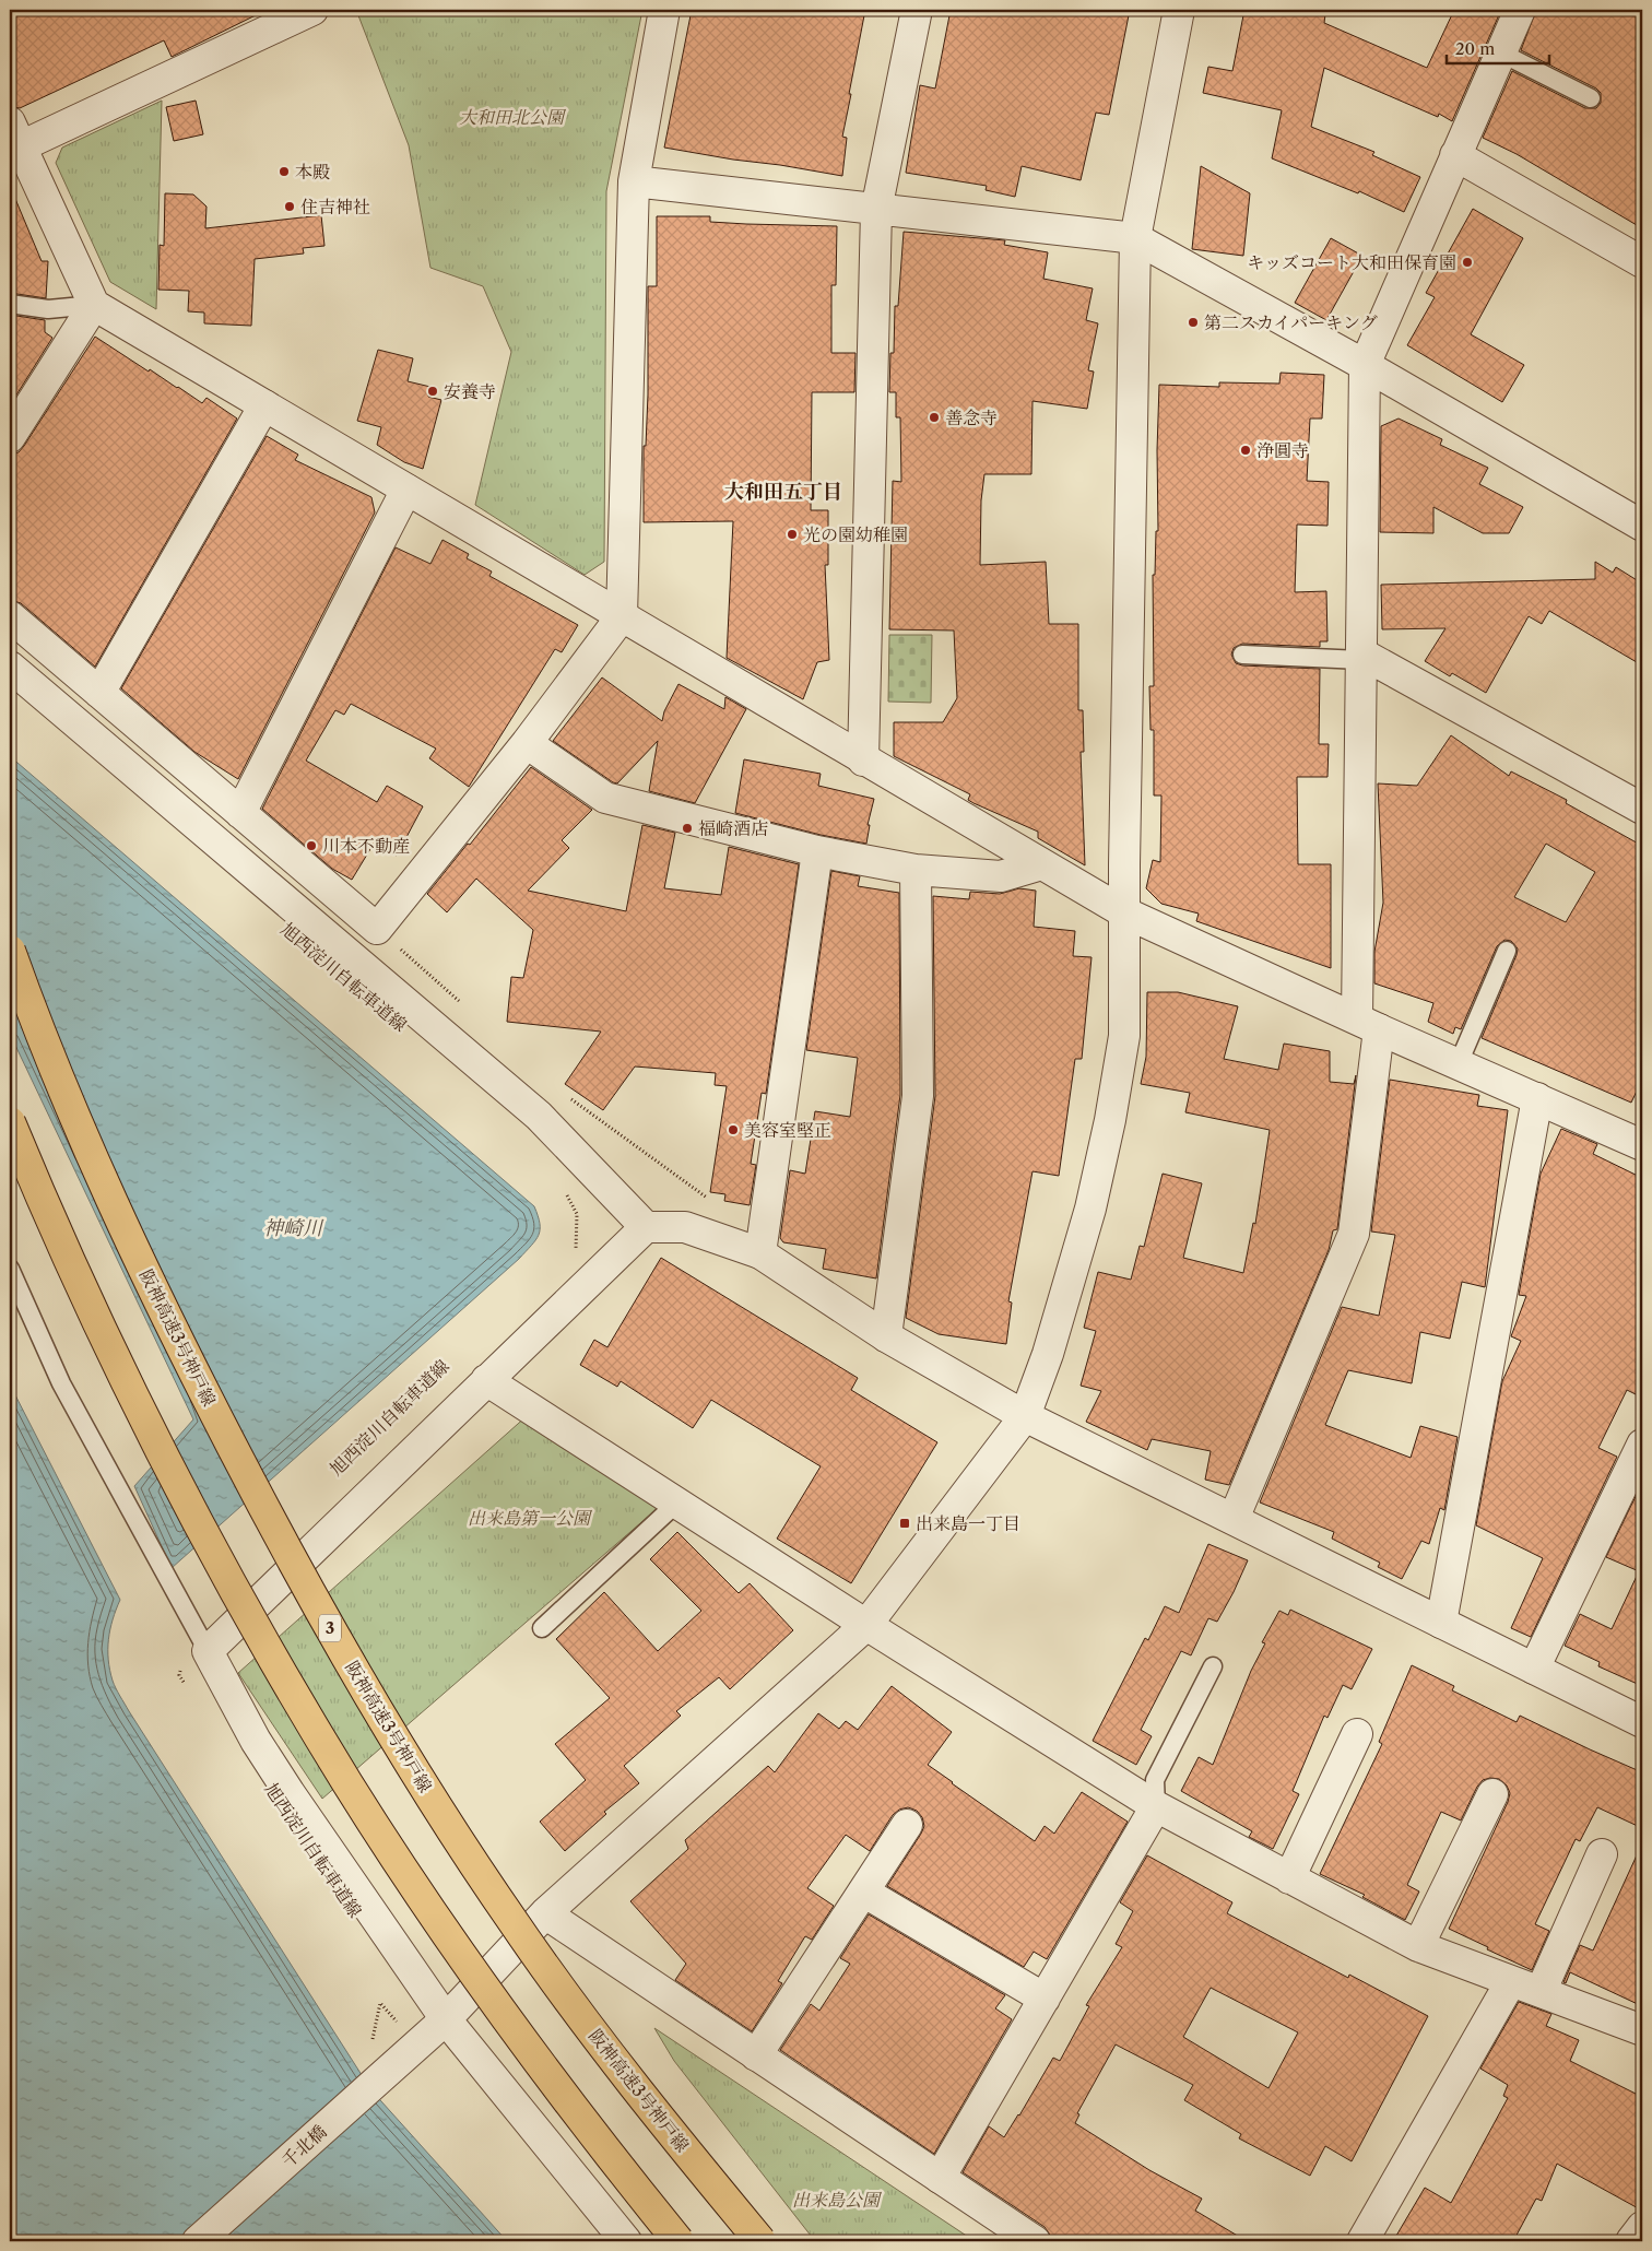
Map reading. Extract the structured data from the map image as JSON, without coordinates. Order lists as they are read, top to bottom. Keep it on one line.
{"streets":{"highway":["阪神高速3号神戸線","3"],"street":["千北橋"]},"districts":["大和田五丁目"],"water":["神崎川"],"parks":["大和田北公園","出来島第一公園","出来島公園"],"places":{"other":["本殿","住吉神社","キッズコート大和田保育園","第二スカイパーキング","安養寺","善念寺","浄圓寺","光の園幼稚園","福崎酒店","川本不動産","美容室堅正"],"transit":["出来島一丁目"]},"scale_bar":"20 m"}
